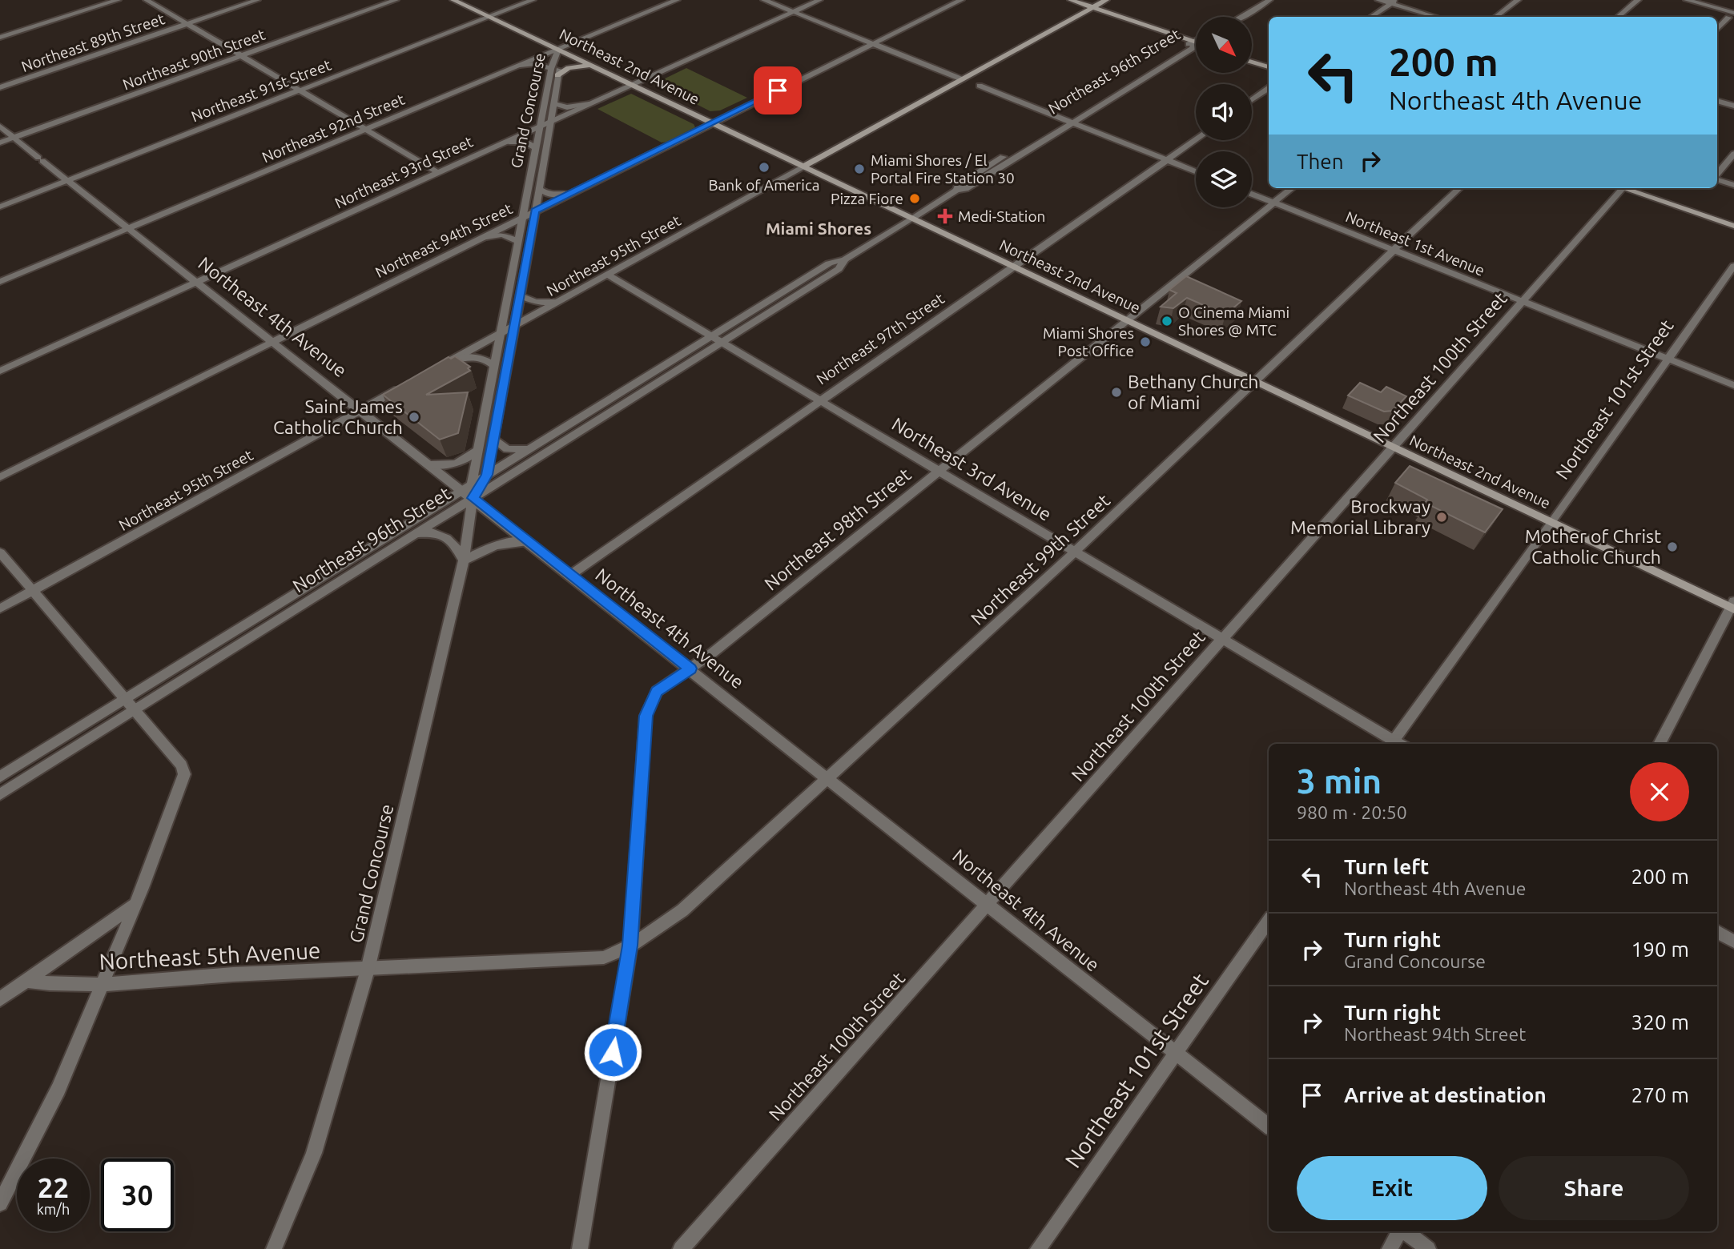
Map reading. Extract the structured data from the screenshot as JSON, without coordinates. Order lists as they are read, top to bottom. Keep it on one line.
{"streets":{"main road":["Northeast 2nd Avenue","Northeast 95th Street"],"street":["Northeast 89th Street","Northeast 90th Street","Northeast 96th Street","Northeast 91st Street","Grand Concourse","Northeast 92nd Street","Northeast 93rd Street","Northeast 94th Street","Northeast 1st Avenue","Northeast 4th Avenue","Northeast 97th Street","Northeast 100th Street","Northeast 101st Street","Northeast 3rd Avenue","Northeast 98th Street","Northeast 99th Street","Northeast 5th Avenue"]},"crossings":[["Northeast 90th Street","Northeast 4th Avenue"],["Northeast 2nd Avenue","Northeast 96th Street"],["Northeast 2nd Avenue","Northeast 91st Street"],["Northeast 2nd Avenue","Grand Concourse"],["Northeast 2nd Avenue","Northeast 92nd Street"],["Northeast 2nd Avenue","Northeast 93rd Street"],["Northeast 2nd Avenue","Northeast 94th Street"],["Northeast 2nd Avenue","Northeast 95th Street"],["Northeast 2nd Avenue","Northeast 97th Street"],["Northeast 2nd Avenue","Northeast 100th Street"],["Northeast 2nd Avenue","Northeast 101st Street"],["Northeast 2nd Avenue","Northeast 98th Street"],["Northeast 2nd Avenue","Northeast 99th Street"],["Northeast 96th Street","Grand Concourse"],["Northeast 96th Street","Northeast 4th Avenue"],["Northeast 96th Street","Northeast 3rd Avenue"],["Northeast 91st Street","Northeast 4th Avenue"],["Grand Concourse","Northeast 92nd Street"],["Grand Concourse","Northeast 93rd Street"],["Grand Concourse","Northeast 94th Street"],["Grand Concourse","Northeast 95th Street"],["Grand Concourse","Northeast 4th Avenue"],["Grand Concourse","Northeast 5th Avenue"],["Northeast 92nd Street","Northeast 4th Avenue"],["Northeast 93rd Street","Northeast 4th Avenue"],["Northeast 94th Street","Northeast 4th Avenue"],["Northeast 1st Avenue","Northeast 100th Street"],["Northeast 1st Avenue","Northeast 101st Street"],["Northeast 1st Avenue","Northeast 98th Street"],["Northeast 1st Avenue","Northeast 99th Street"],["Northeast 95th Street","Northeast 4th Avenue"],["Northeast 95th Street","Northeast 3rd Avenue"],["Northeast 4th Avenue","Northeast 97th Street"],["Northeast 4th Avenue","Northeast 100th Street"],["Northeast 4th Avenue","Northeast 101st Street"],["Northeast 4th Avenue","Northeast 98th Street"],["Northeast 4th Avenue","Northeast 99th Street"],["Northeast 97th Street","Northeast 3rd Avenue"],["Northeast 100th Street","Northeast 3rd Avenue"],["Northeast 101st Street","Northeast 3rd Avenue"],["Northeast 3rd Avenue","Northeast 98th Street"],["Northeast 3rd Avenue","Northeast 99th Street"],["Northeast 98th Street","Northeast 99th Street"],["Northeast 98th Street","Northeast 5th Avenue"],["Northeast 99th Street","Northeast 5th Avenue"]],"districts":["Miami Shores"],"places":{"other":["Bank of America","Miami Shores / El Portal Fire Station 30","Pizza Fiore","O Cinema Miami Shores @ MTC","Miami Shores Post Office","Bethany Church of Miami","Saint James Catholic Church","Brockway Memorial Library","Mother of Christ Catholic Church"],"health":["Medi-Station"]},"north":"bottom right","page":{"turn":["200 m","Northeast 4th Avenue"],"then":"Then","heading":["3 min","980 m · 20:50"],"list":[{"name":"Turn left","note":"Northeast 4th Avenue","value":"200 m"},{"name":"Turn right","note":"Grand Concourse","value":"190 m"},{"name":"Turn right","note":"Northeast 94th Street","value":"320 m"},{"name":"Arrive at destination","value":"270 m"}],"buttons":["Exit","Share"],"speed":"22 km/h","limit":"30"}}
